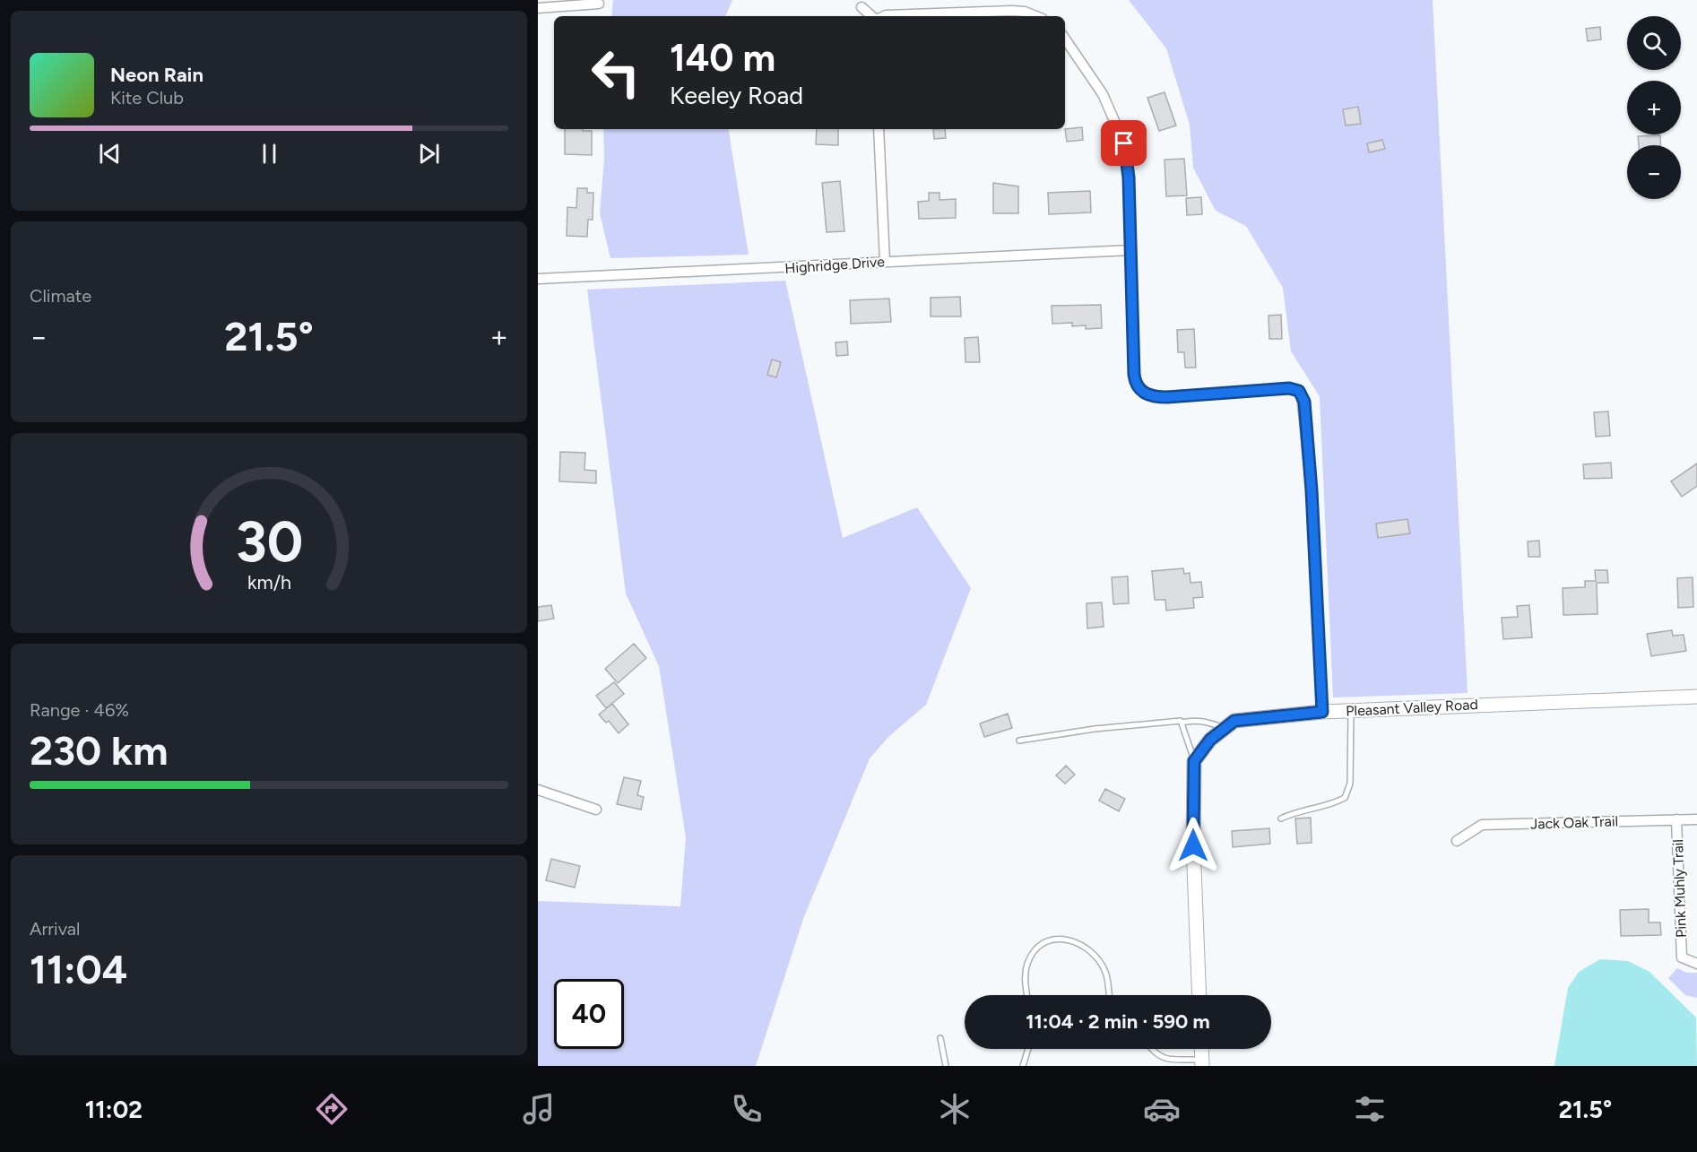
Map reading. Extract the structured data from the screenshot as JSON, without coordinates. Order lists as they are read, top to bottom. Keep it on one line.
{"streets":{"street":["Highridge Drive","Pleasant Valley Road","Jack Oak Trail","Pink Muhly Trail"]},"crossings":[["Jack Oak Trail","Pink Muhly Trail"]],"page":{"map_buttons":["+","−"],"turn":["140 m","Keeley Road"],"song":["Neon Rain","Kite Club"],"tile":["Climate",["Range · 46%","230 km"],["Arrival","11:04"]],"heat":["−","21.5°","+"],"limit":"40","trip":"11:04 · 2 min · 590 m","tabs":["11:02","21.5°"],"gauge":["30","km/h"]}}
